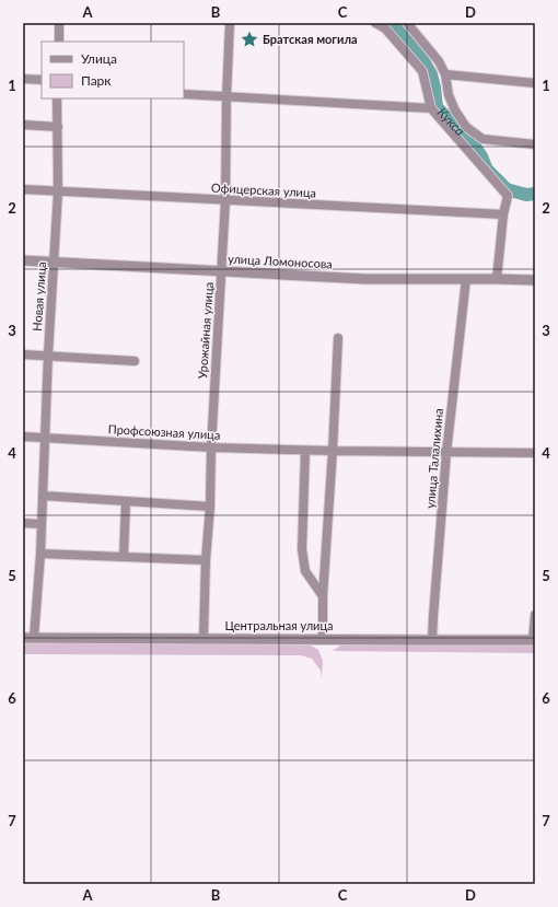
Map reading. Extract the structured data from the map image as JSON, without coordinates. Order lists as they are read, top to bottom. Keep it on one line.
{"streets":{"street":["Офицерская улица","улица Ломоносова","Новая улица","Урожайная улица","Профсоюзная улица","улица Талалихина","Центральная улица"]},"crossings":[["Офицерская улица","Новая улица"],["Офицерская улица","Урожайная улица"],["улица Ломоносова","Новая улица"],["улица Ломоносова","Урожайная улица"],["улица Ломоносова","улица Талалихина"],["Новая улица","Профсоюзная улица"],["Новая улица","Центральная улица"],["Урожайная улица","Профсоюзная улица"],["Урожайная улица","Центральная улица"],["Профсоюзная улица","улица Талалихина"],["улица Талалихина","Центральная улица"]],"water":["Кукса"],"places":{"place":["Братская могила"]},"legend":["Улица","Парк"],"grid":{"columns":["A","B","C","D"],"rows":["1","2","3","4","5","6","7"]}}
